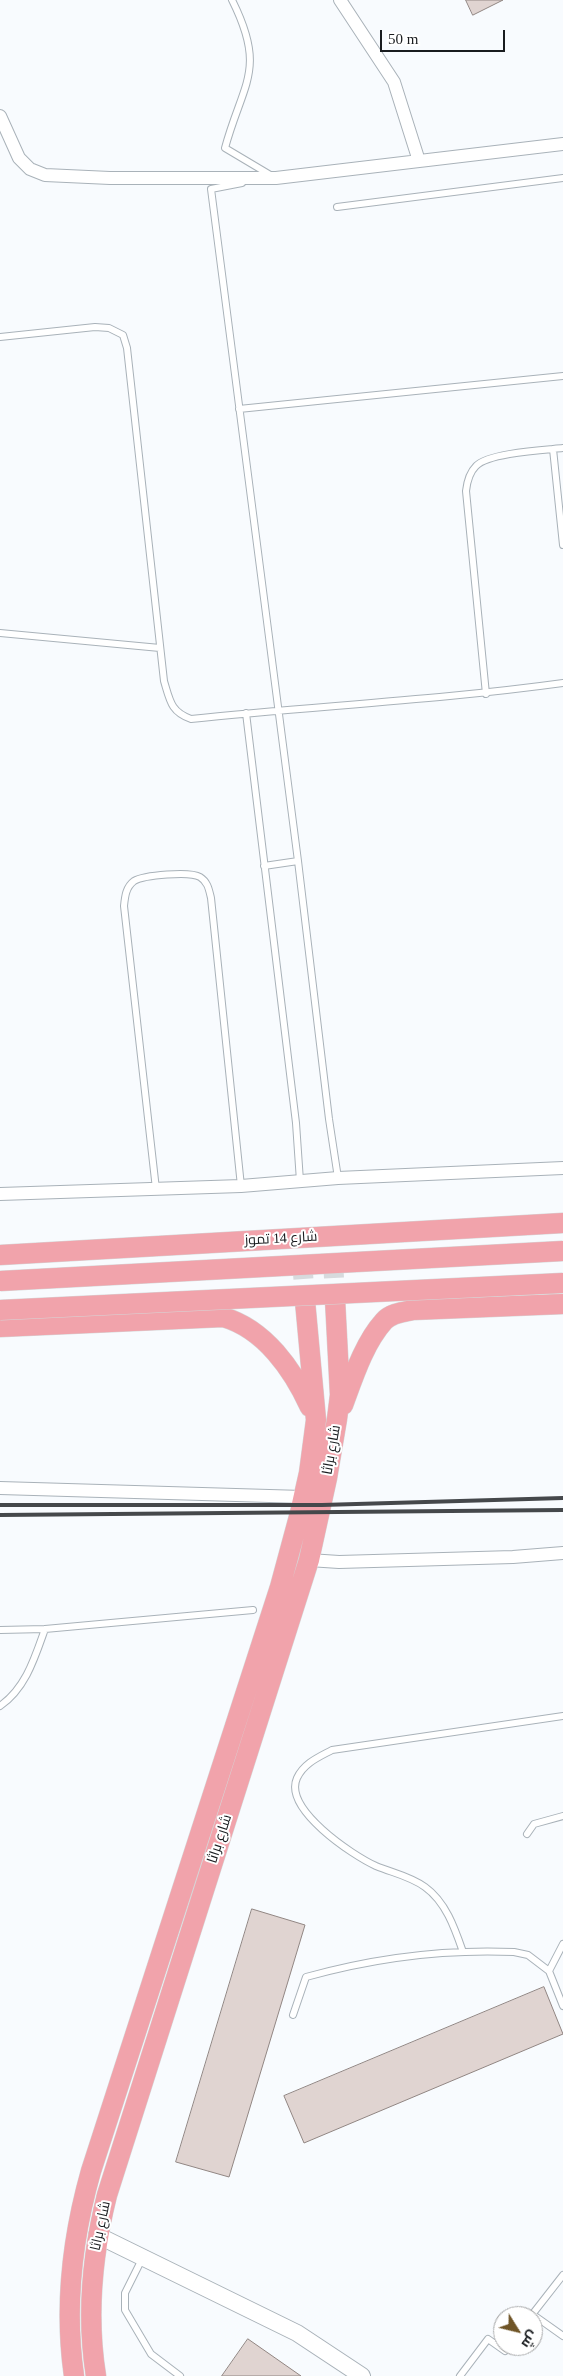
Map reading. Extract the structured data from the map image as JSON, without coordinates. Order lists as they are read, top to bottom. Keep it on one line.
{"streets":{"main road":["شارع 14 تموز","شارع براثا"]},"scale_bar":"50 m","north":"bottom right"}
